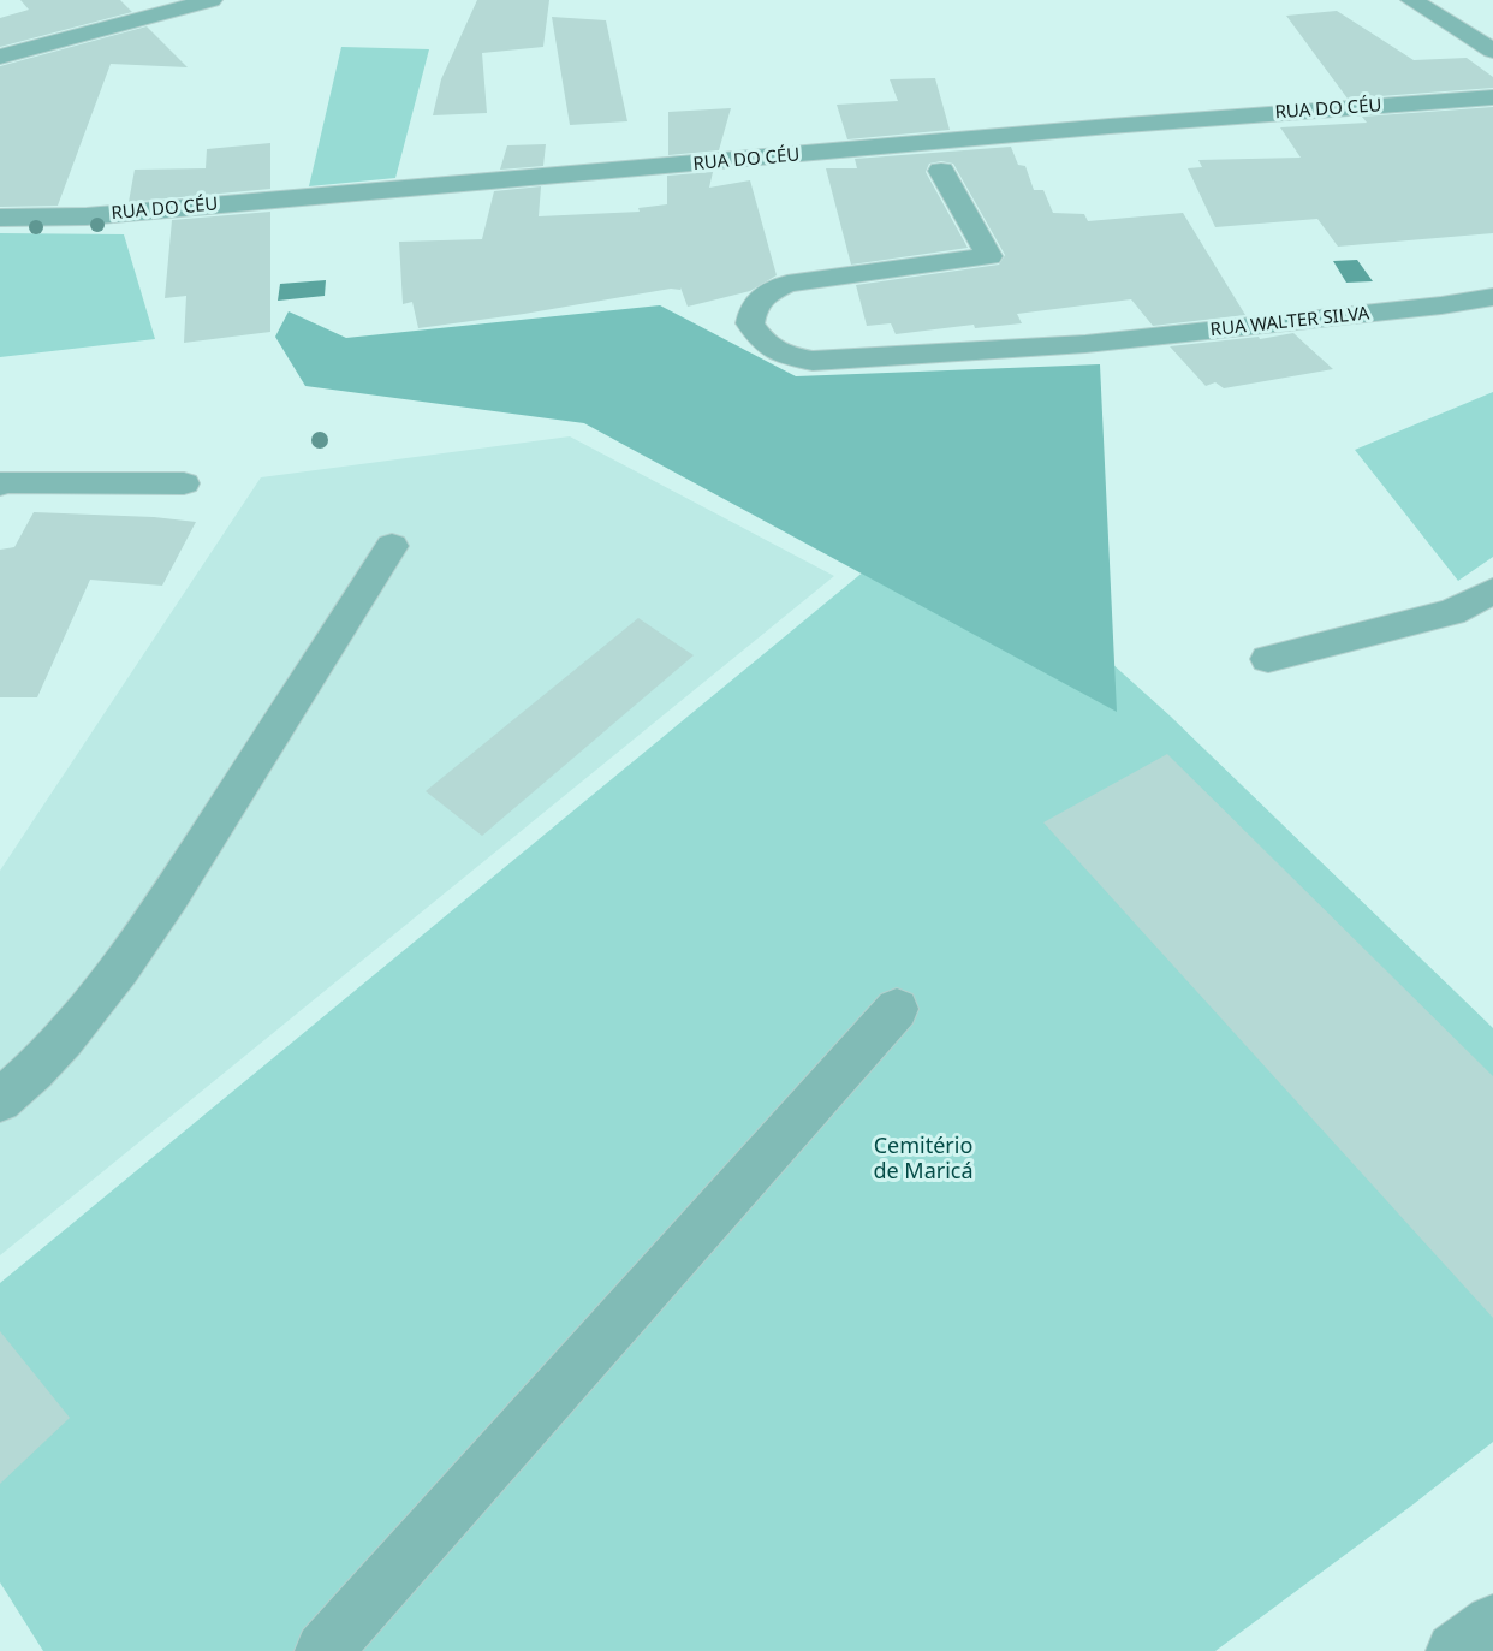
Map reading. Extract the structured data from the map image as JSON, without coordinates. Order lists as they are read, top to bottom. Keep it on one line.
{"streets":{"street":["RUA DO CÉU","RUA WALTER SILVA"]},"parks":["Cemitério de Maricá"]}
